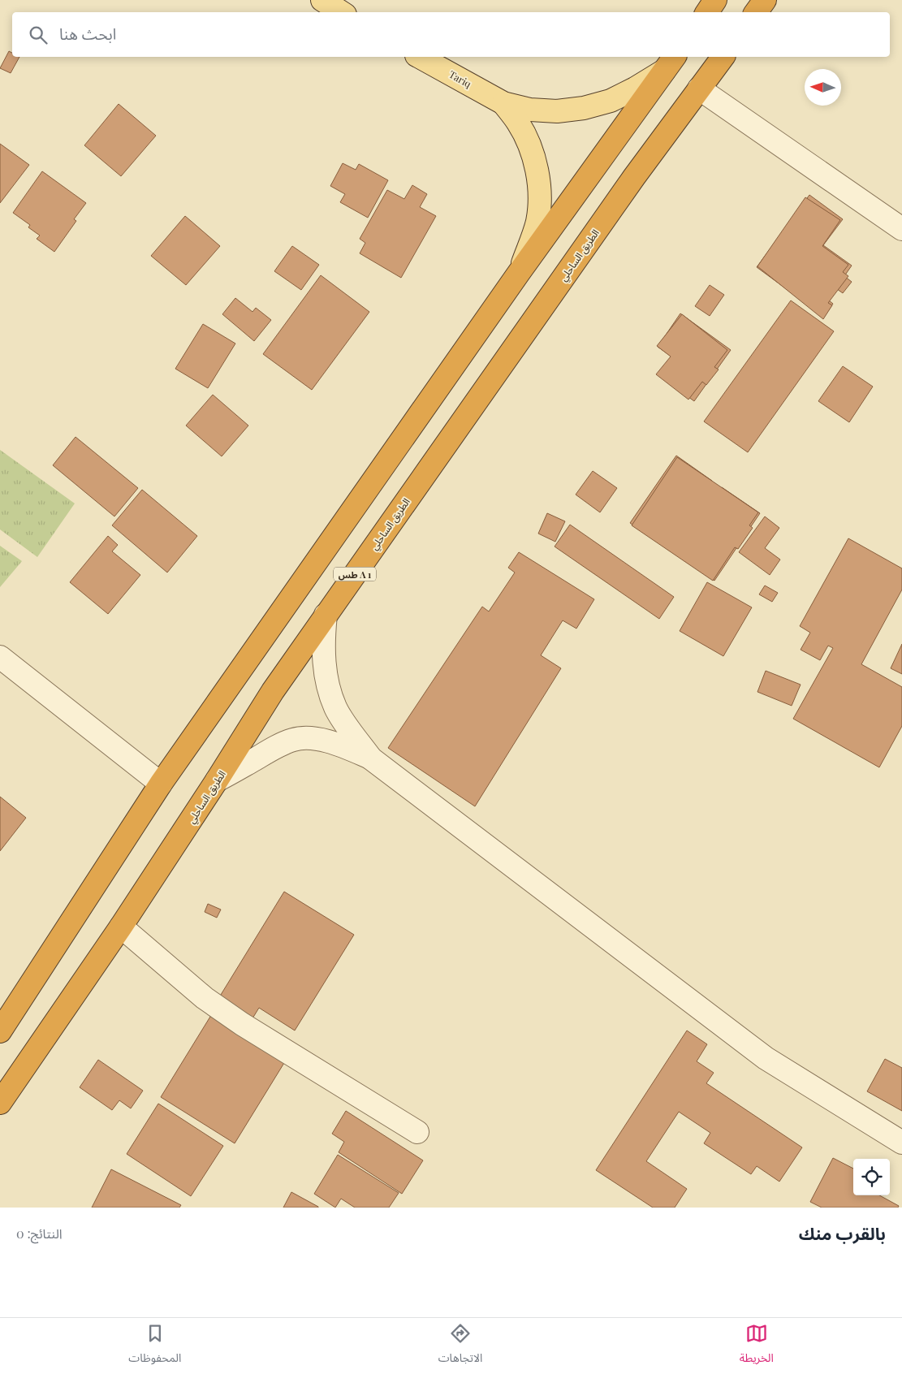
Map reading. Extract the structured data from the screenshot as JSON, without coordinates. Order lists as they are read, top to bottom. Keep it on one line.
{"streets":{"highway":["الطريق الساحلي","طس A 1"],"main road":["Tariq"]},"north":"left","page":{"search":"ابحث هنا","heading":["بالقرب منك","النتائج: 0"],"nav":["الخريطة","الاتجاهات","المحفوظات"]}}
